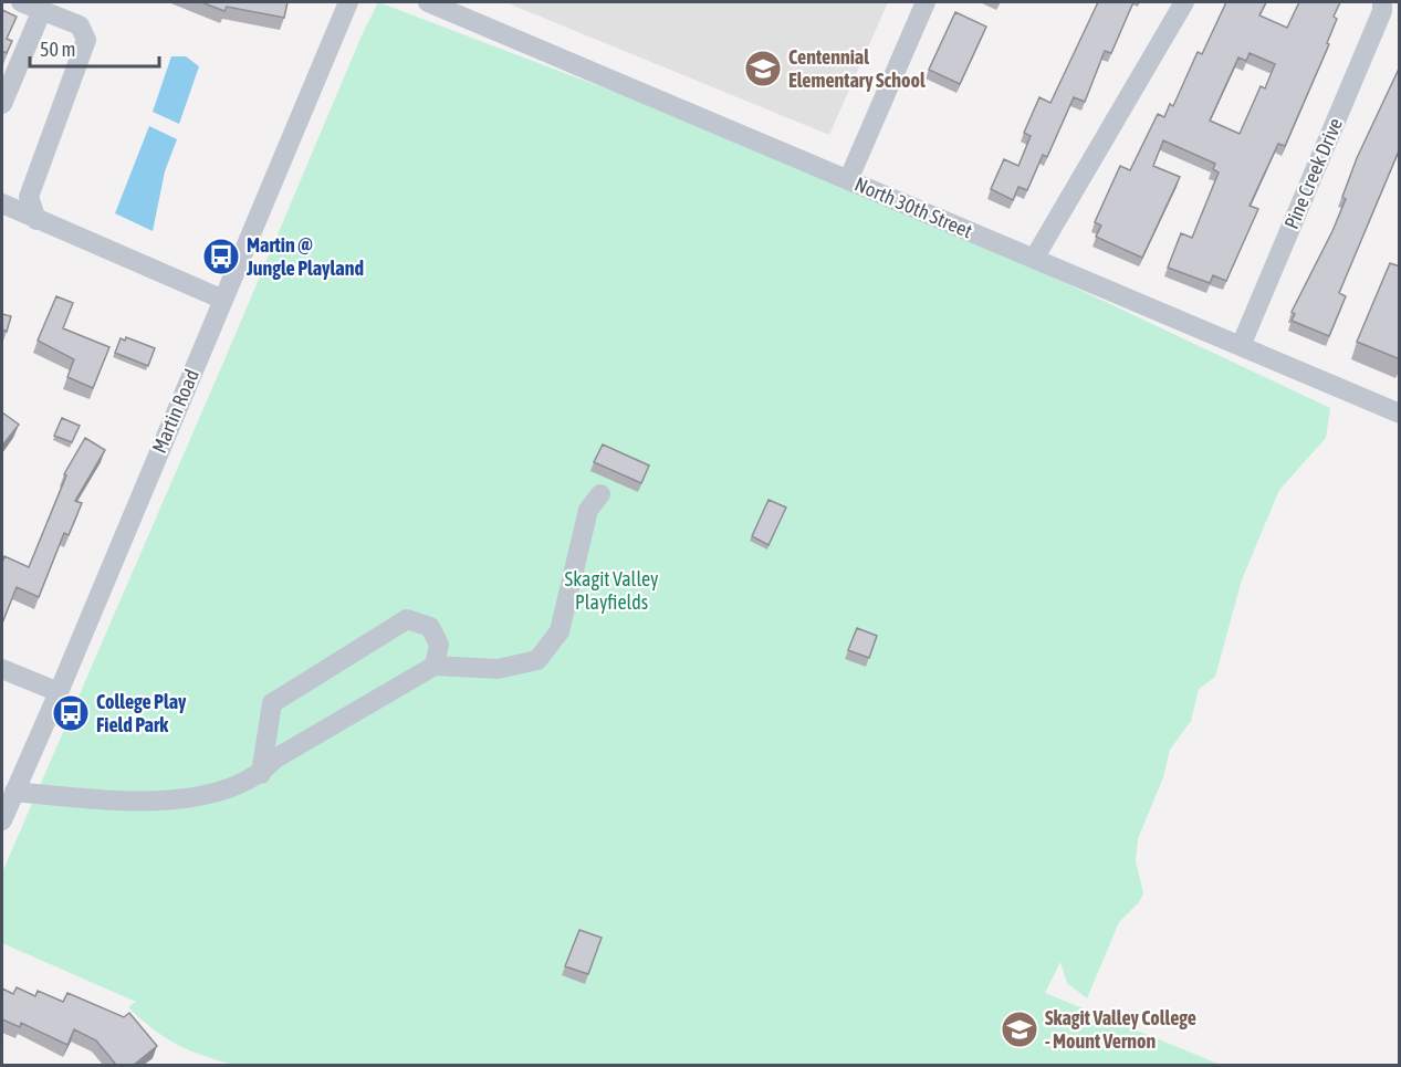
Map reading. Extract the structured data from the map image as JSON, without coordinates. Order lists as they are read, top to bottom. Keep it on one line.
{"streets":{"street":["Pine Creek Drive","North 30th Street","Martin Road"]},"crossings":[["Pine Creek Drive","North 30th Street"]],"parks":["Skagit Valley Playfields"],"places":{"school or university":["Centennial Elementary School","Skagit Valley College - Mount Vernon"],"bus stop":["Martin @ Jungle Playland","College Play Field Park"]},"scale_bar":"50 m"}
